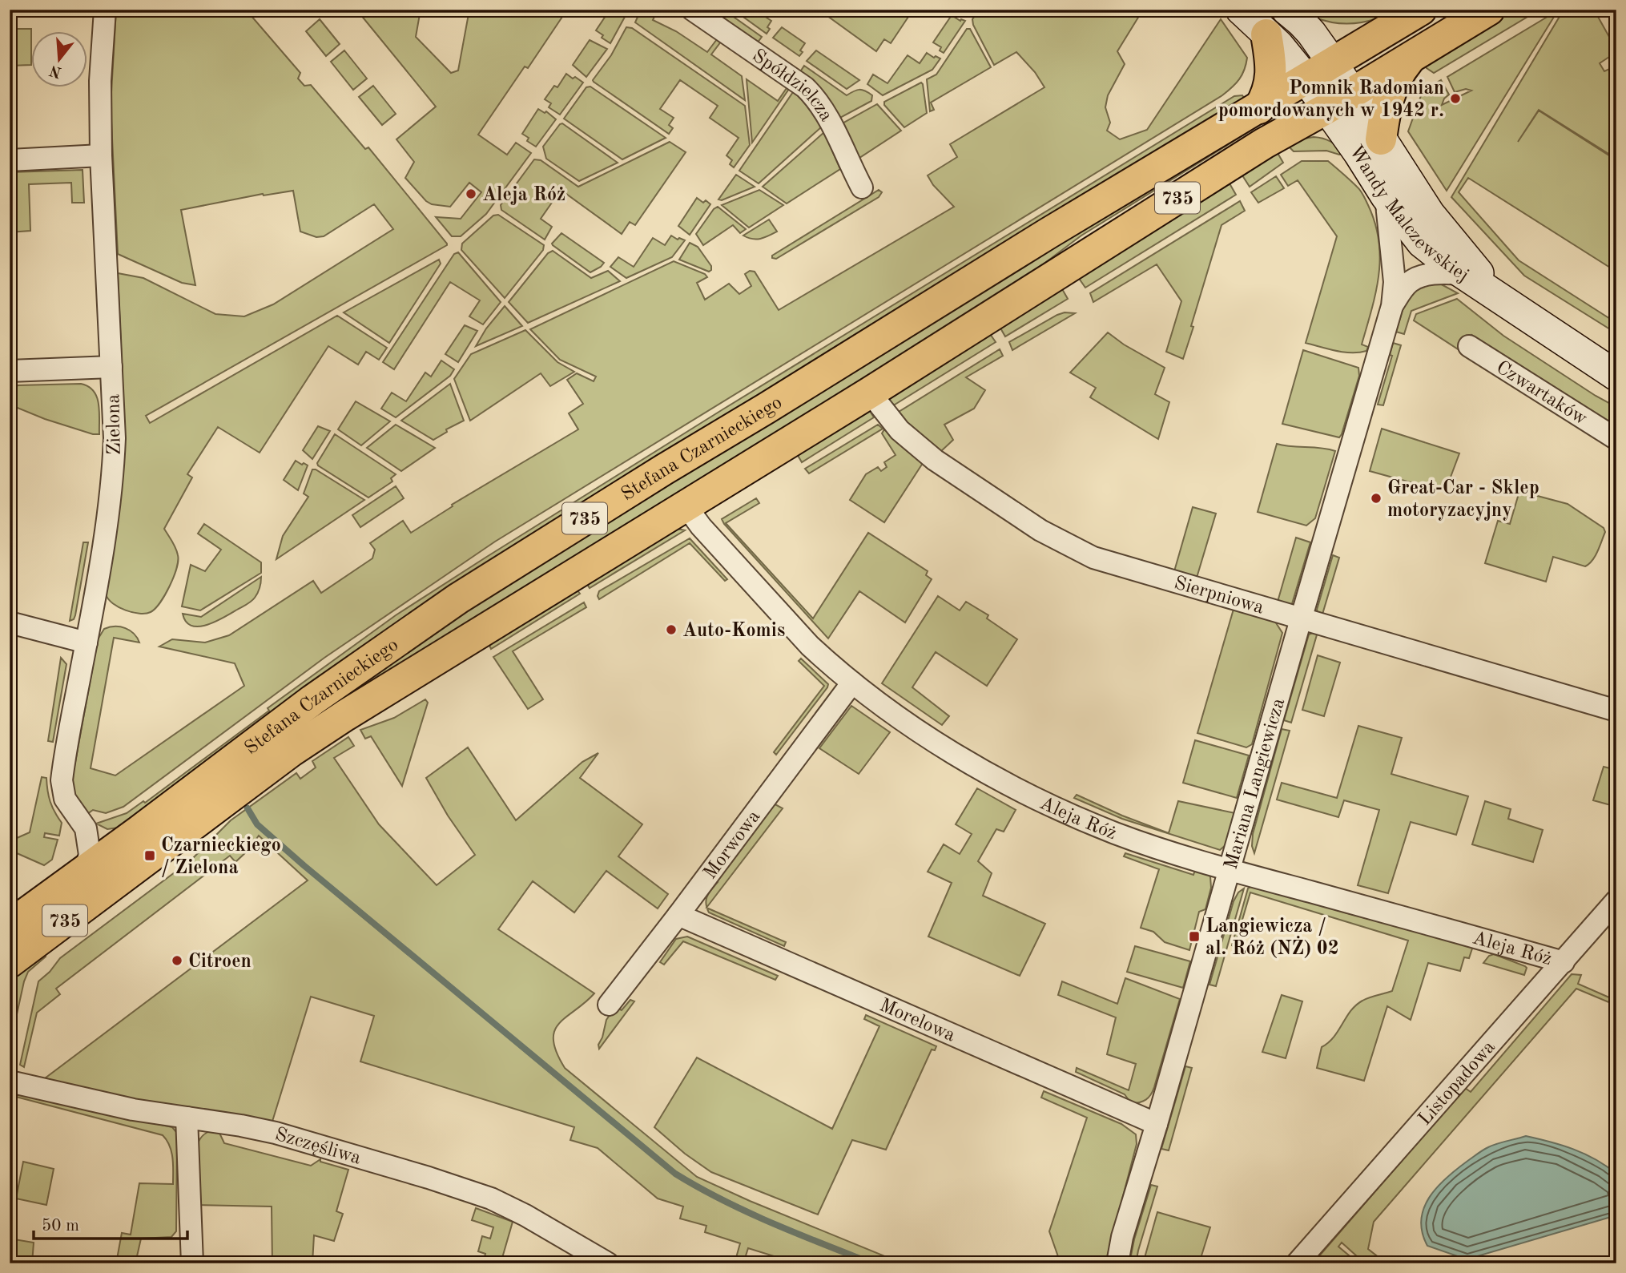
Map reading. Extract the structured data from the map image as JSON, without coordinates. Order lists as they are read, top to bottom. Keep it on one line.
{"streets":{"main road":["735","Wandy Malczewskiej","Stefana Czarnieckiego"],"street":["Spółdzielcza","Czwartaków","Zielona","Sierpniowa","Mariana Langiewicza","Aleja Róż","Morwowa","Morelowa","Listopadowa","Szczęśliwa"]},"crossings":[["735","Wandy Malczewskiej"],["735","Stefana Czarnieckiego"],["Wandy Malczewskiej","Stefana Czarnieckiego"],["Wandy Malczewskiej","Mariana Langiewicza"],["Zielona","Stefana Czarnieckiego"],["Stefana Czarnieckiego","Sierpniowa"],["Stefana Czarnieckiego","Aleja Róż"],["Sierpniowa","Mariana Langiewicza"],["Mariana Langiewicza","Aleja Róż"],["Mariana Langiewicza","Morelowa"],["Aleja Róż","Morwowa"],["Aleja Róż","Listopadowa"],["Morwowa","Morelowa"]],"places":{"other":["Pomnik Radomian pomordowanych w 1942 r.","Aleja Róż","Great-Car - Sklep motoryzacyjny","Auto-Komis","Citroen"],"transit":["Czarnieckiego / Zielona","Langiewicza / al. Róż (NŻ) 02"]},"scale_bar":"50 m","north":"bottom"}
